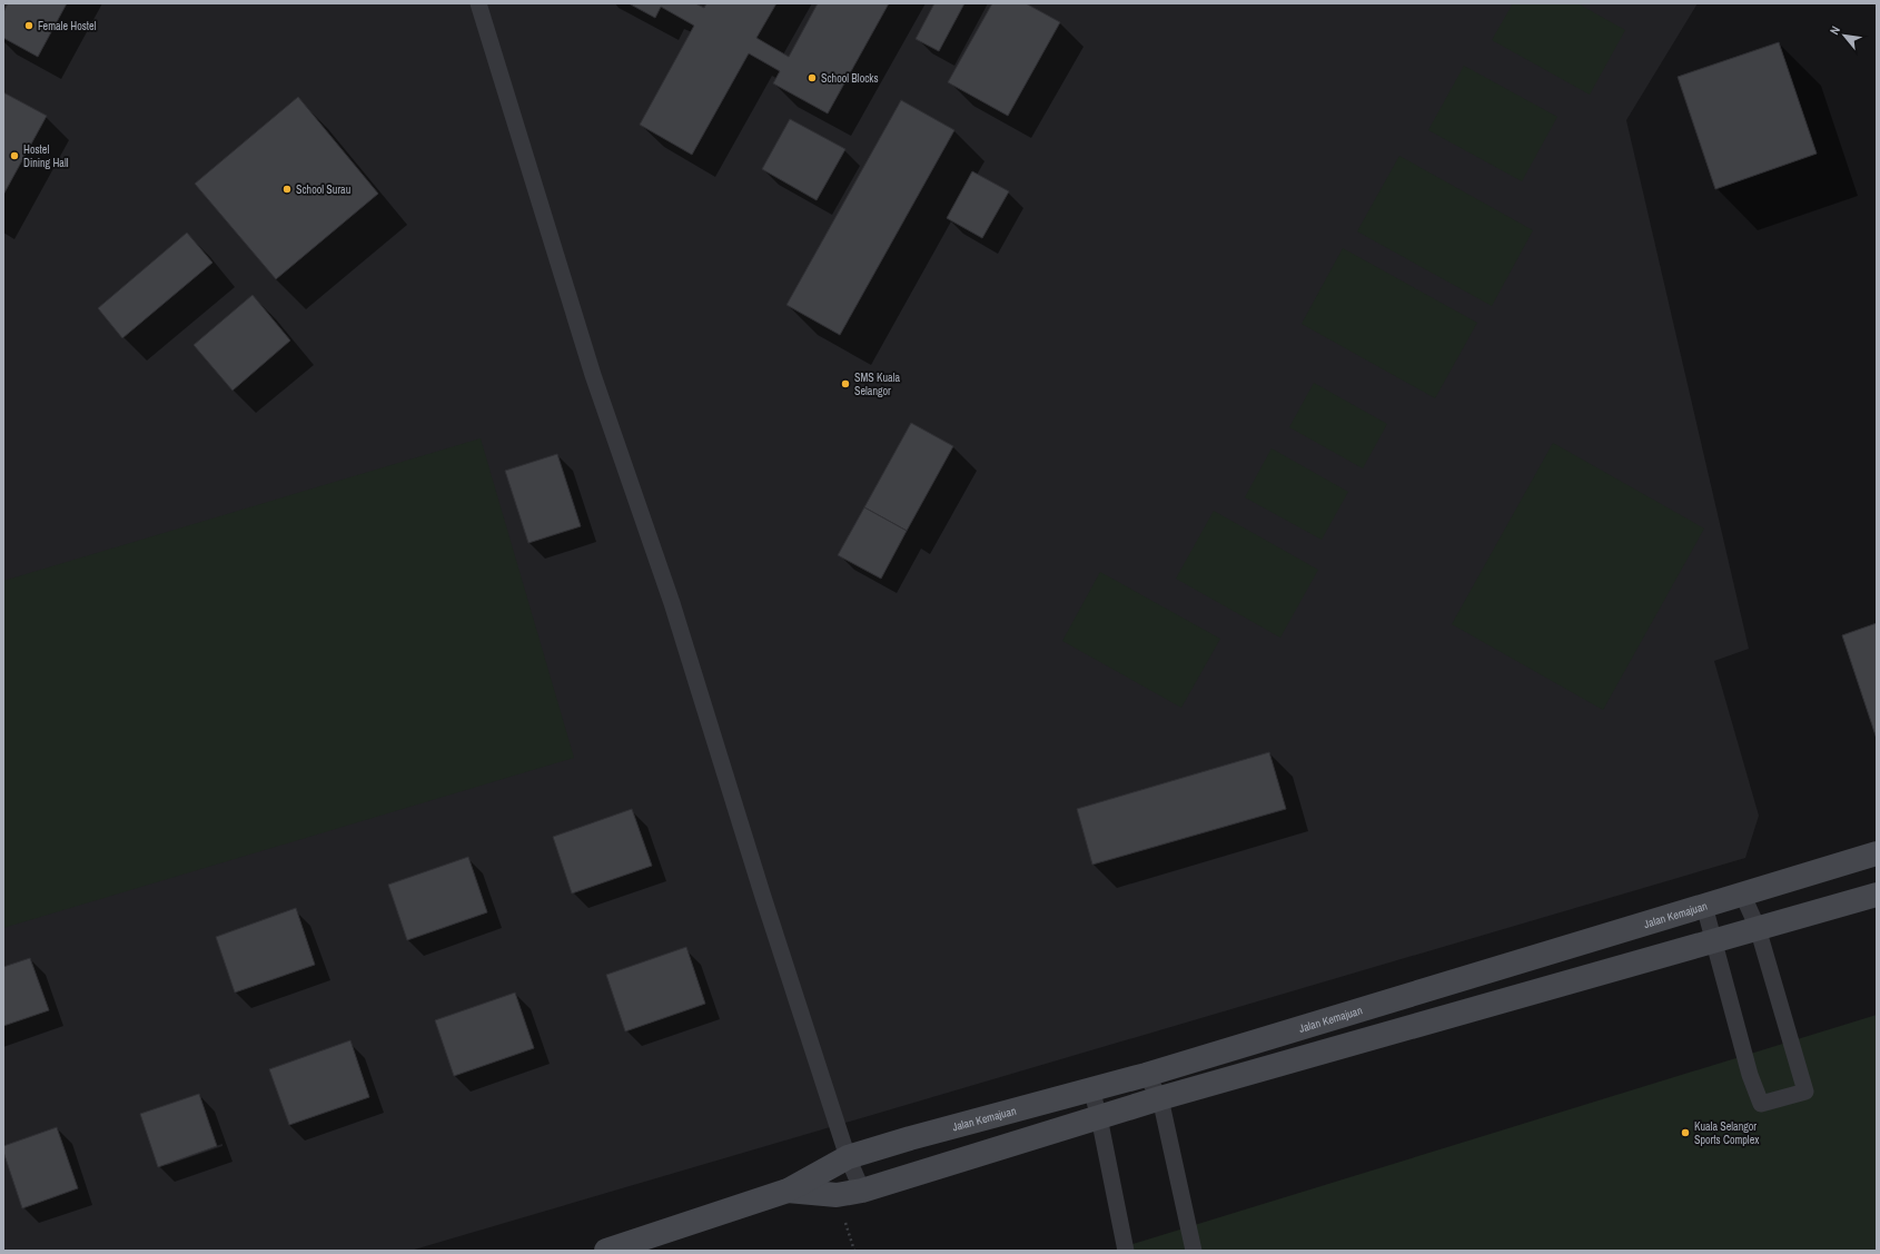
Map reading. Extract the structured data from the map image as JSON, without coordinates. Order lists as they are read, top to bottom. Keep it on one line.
{"streets":{"street":["Jalan Kemajuan"]},"places":["Female Hostel","School Blocks","Hostel Dining Hall","School Surau","SMS Kuala Selangor","Kuala Selangor Sports Complex"],"north":"top left"}
